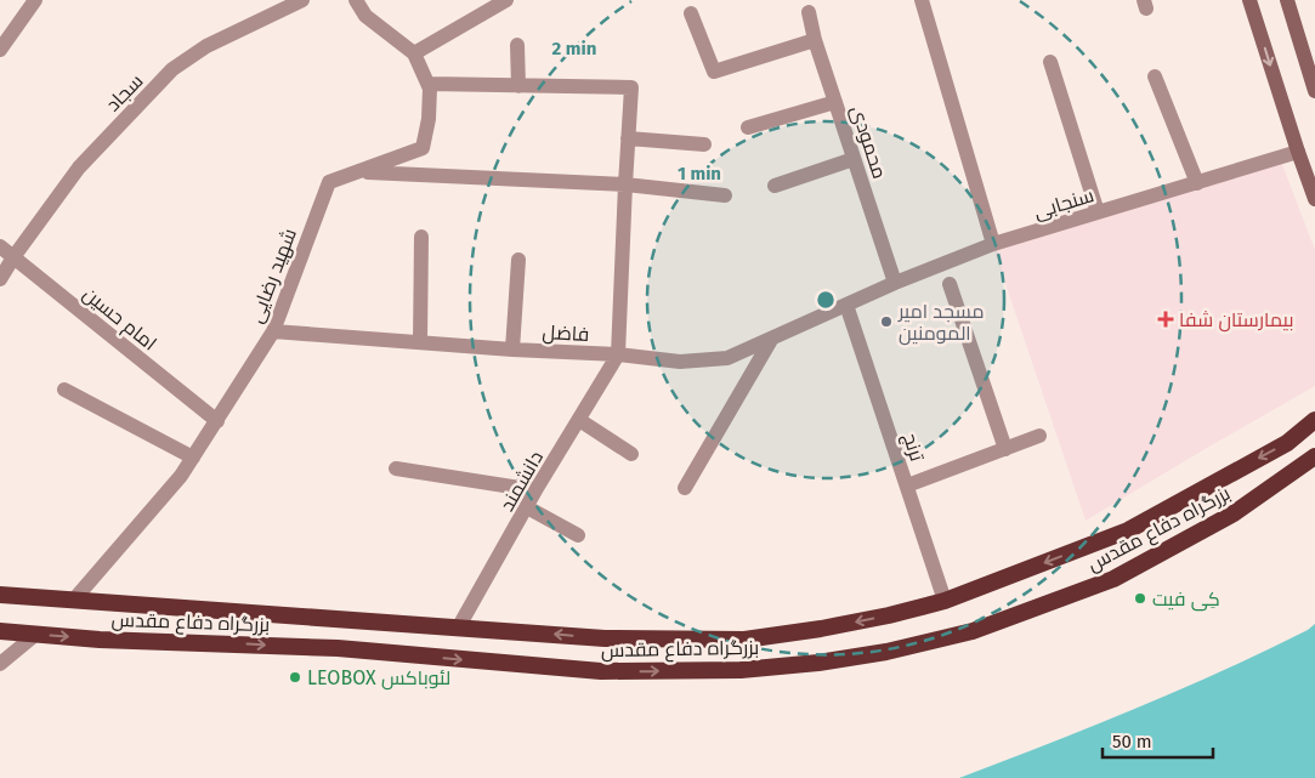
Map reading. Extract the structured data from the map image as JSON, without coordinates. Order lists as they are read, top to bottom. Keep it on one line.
{"streets":{"highway":["بزرگراه دفاع مقدس"],"street":["سجاد","محمودی","سنجابی","شهید رضایی","امام حسین","فاضل","ترنج","دانشمند"]},"crossings":[["سجاد","امام حسین"],["محمودی","سنجابی"],["سنجابی","فاضل"],["سنجابی","ترنج"],["شهید رضایی","امام حسین"],["شهید رضایی","فاضل"],["شهید رضایی","بزرگراه دفاع مقدس"],["فاضل","ترنج"],["فاضل","دانشمند"],["ترنج","بزرگراه دفاع مقدس"],["دانشمند","بزرگراه دفاع مقدس"]],"places":{"health":["بیمارستان شفا"],"other":["مسجد امیر المومنین","کِی فیت","LEOBOX لئوباکس"]},"scale_bar":"50 m","rings":["2 min","1 min"]}
